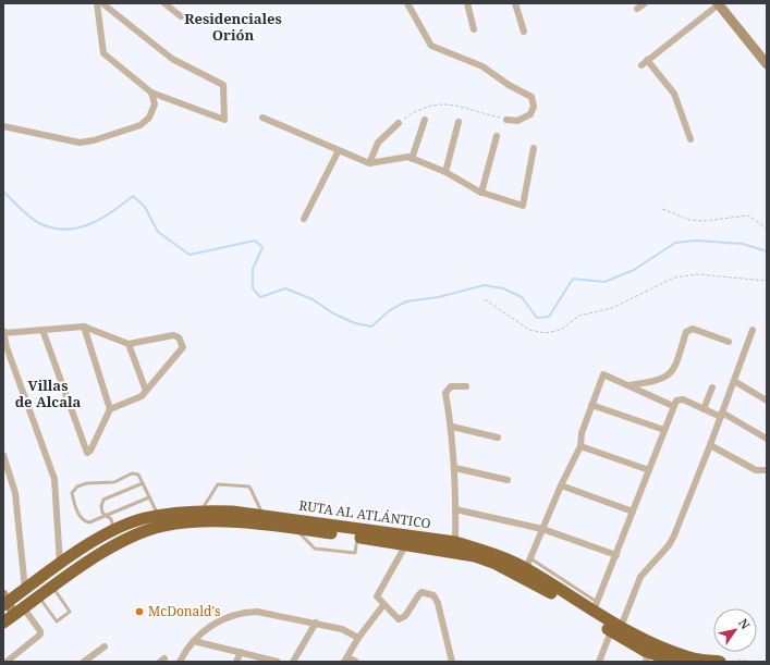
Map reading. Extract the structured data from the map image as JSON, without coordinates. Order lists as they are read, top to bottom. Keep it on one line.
{"streets":{"highway":["RUTA AL ATLÁNTICO"]},"districts":["Residenciales Orión","Villas de Alcala"],"places":["McDonald's"],"north":"top right"}
